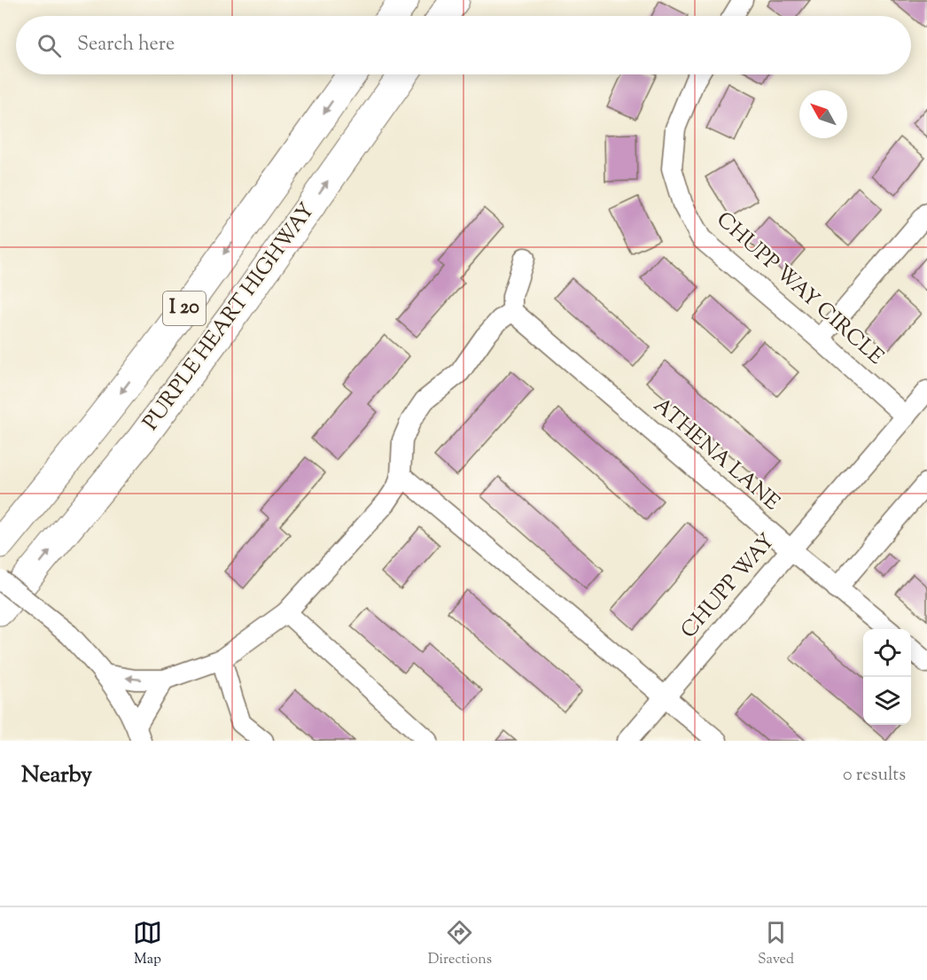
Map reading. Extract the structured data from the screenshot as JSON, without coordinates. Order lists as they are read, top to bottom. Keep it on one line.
{"streets":{"highway":["I 20","PURPLE HEART HIGHWAY"],"street":["CHUPP WAY CIRCLE","ATHENA LANE","CHUPP WAY"]},"crossings":[["CHUPP WAY CIRCLE","CHUPP WAY"],["ATHENA LANE","CHUPP WAY"]],"north":"top left","page":{"search":"Search here","heading":["Nearby","0 results"],"nav":["Map","Directions","Saved"]}}
